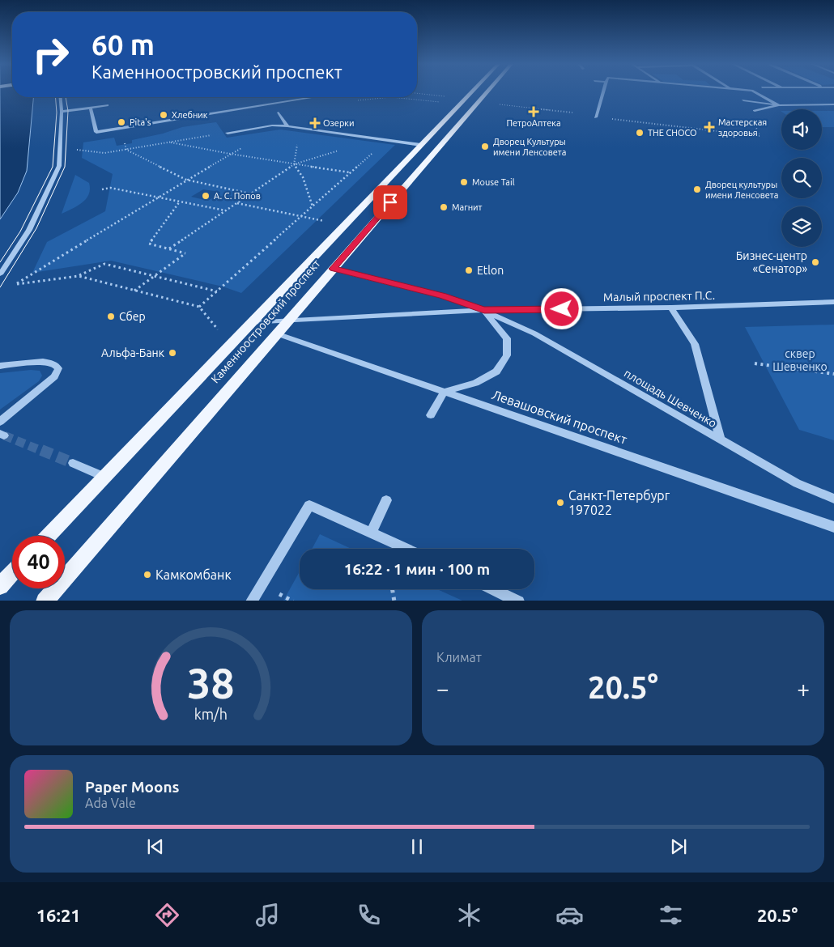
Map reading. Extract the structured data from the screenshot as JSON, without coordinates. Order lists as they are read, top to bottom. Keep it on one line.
{"streets":{"main road":["Каменноостровский проспект"],"street":["Малый проспект П.С.","площадь Шевченко","Левашовский проспект"]},"crossings":[["Малый проспект П.С.","Каменноостровский проспект"],["Малый проспект П.С.","площадь Шевченко"],["Каменноостровский проспект","Левашовский проспект"]],"parks":["сквер Шевченко"],"places":{"health":["ПетроАптека","Озерки","Мастерская здоровья"],"other":["Хлебник","Pita's","THE CHOCO","Дворец Культуры имени Ленсовета","Mouse Tail","Дворец культуры имени Ленсовета","А. С. Попов","Магнит","Бизнес-центр «Сенатор»","Etlon","Сбер","Альфа-Банк","Санкт-Петербург 197022","Камкомбанк"]},"page":{"turn":["60 m","Каменноостровский проспект"],"limit":"40","trip":"16:22 · 1 мин · 100 m","tile":"Климат","heat":["−","20.5°","+"],"song":["Paper Moons","Ada Vale"],"tabs":["16:21","20.5°"],"gauge":["38","km/h"]}}
